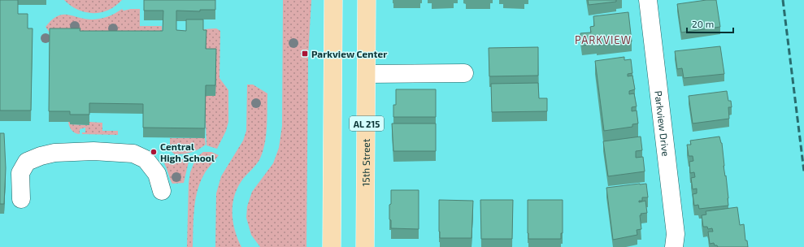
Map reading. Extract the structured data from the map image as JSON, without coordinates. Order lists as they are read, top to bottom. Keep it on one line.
{"streets":{"main road":["AL 215","15th Street"],"street":["Parkview Drive"]},"districts":["PARKVIEW"],"places":{"transit":["Parkview Center"],"other":["Central High School"]},"scale_bar":"20 m"}
